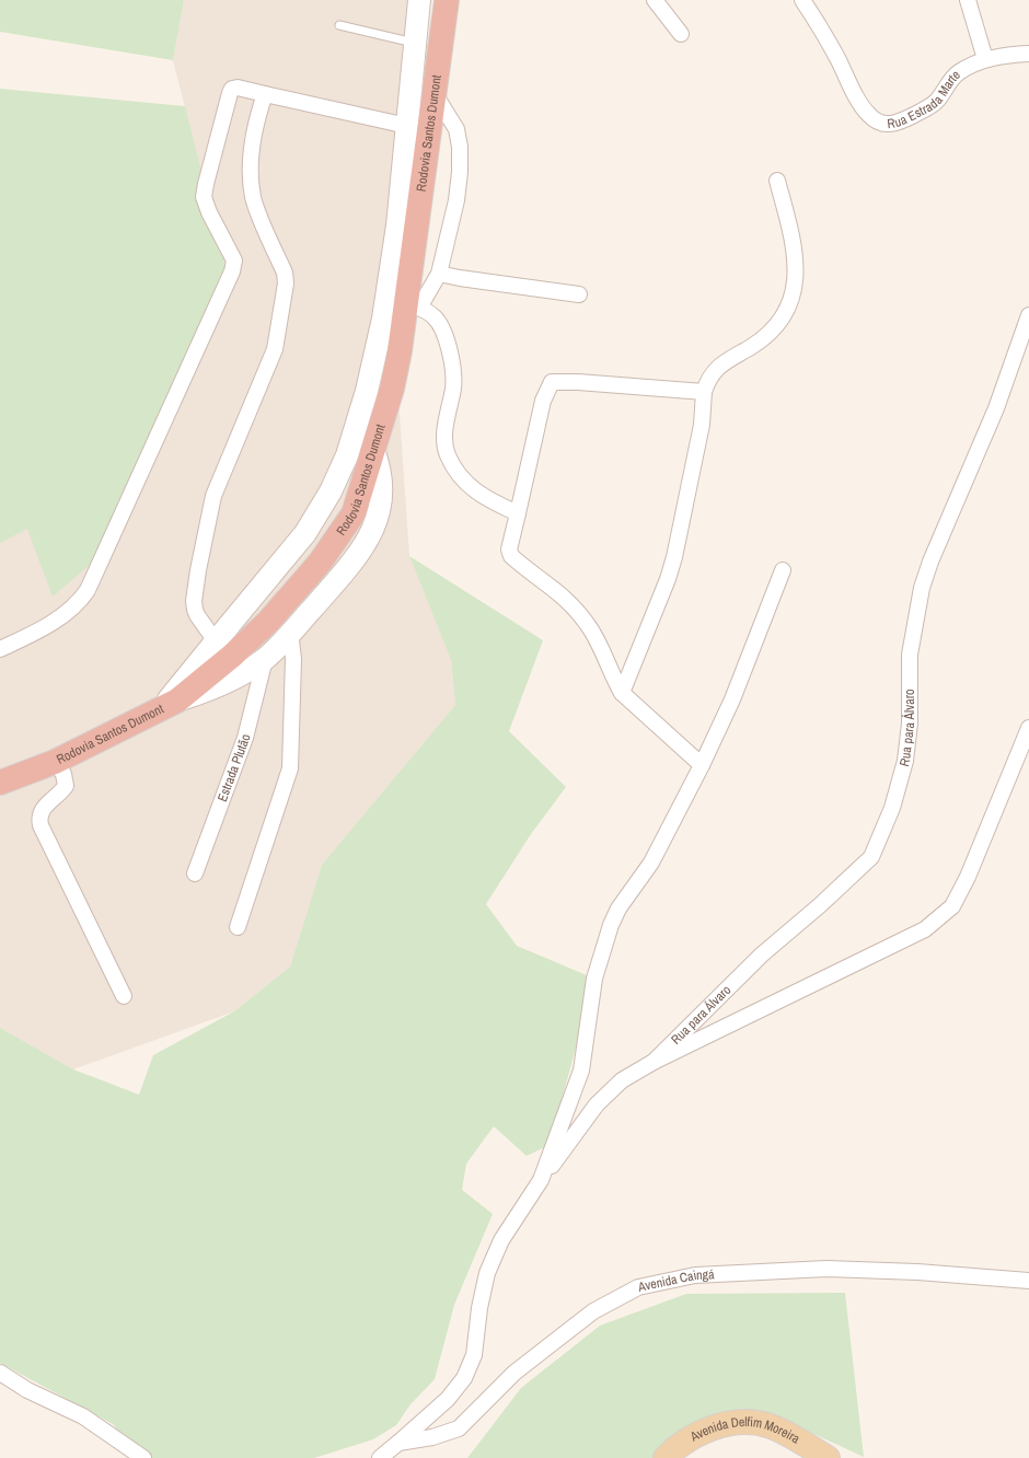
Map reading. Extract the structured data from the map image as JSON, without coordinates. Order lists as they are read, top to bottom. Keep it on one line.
{"streets":{"highway":["Rodovia Santos Dumont"],"main road":["Avenida Delfim Moreira"],"street":["Rua Estrada Marte","Rua para Álvaro","Estrada Plutão","Avenida Caingá"]}}
